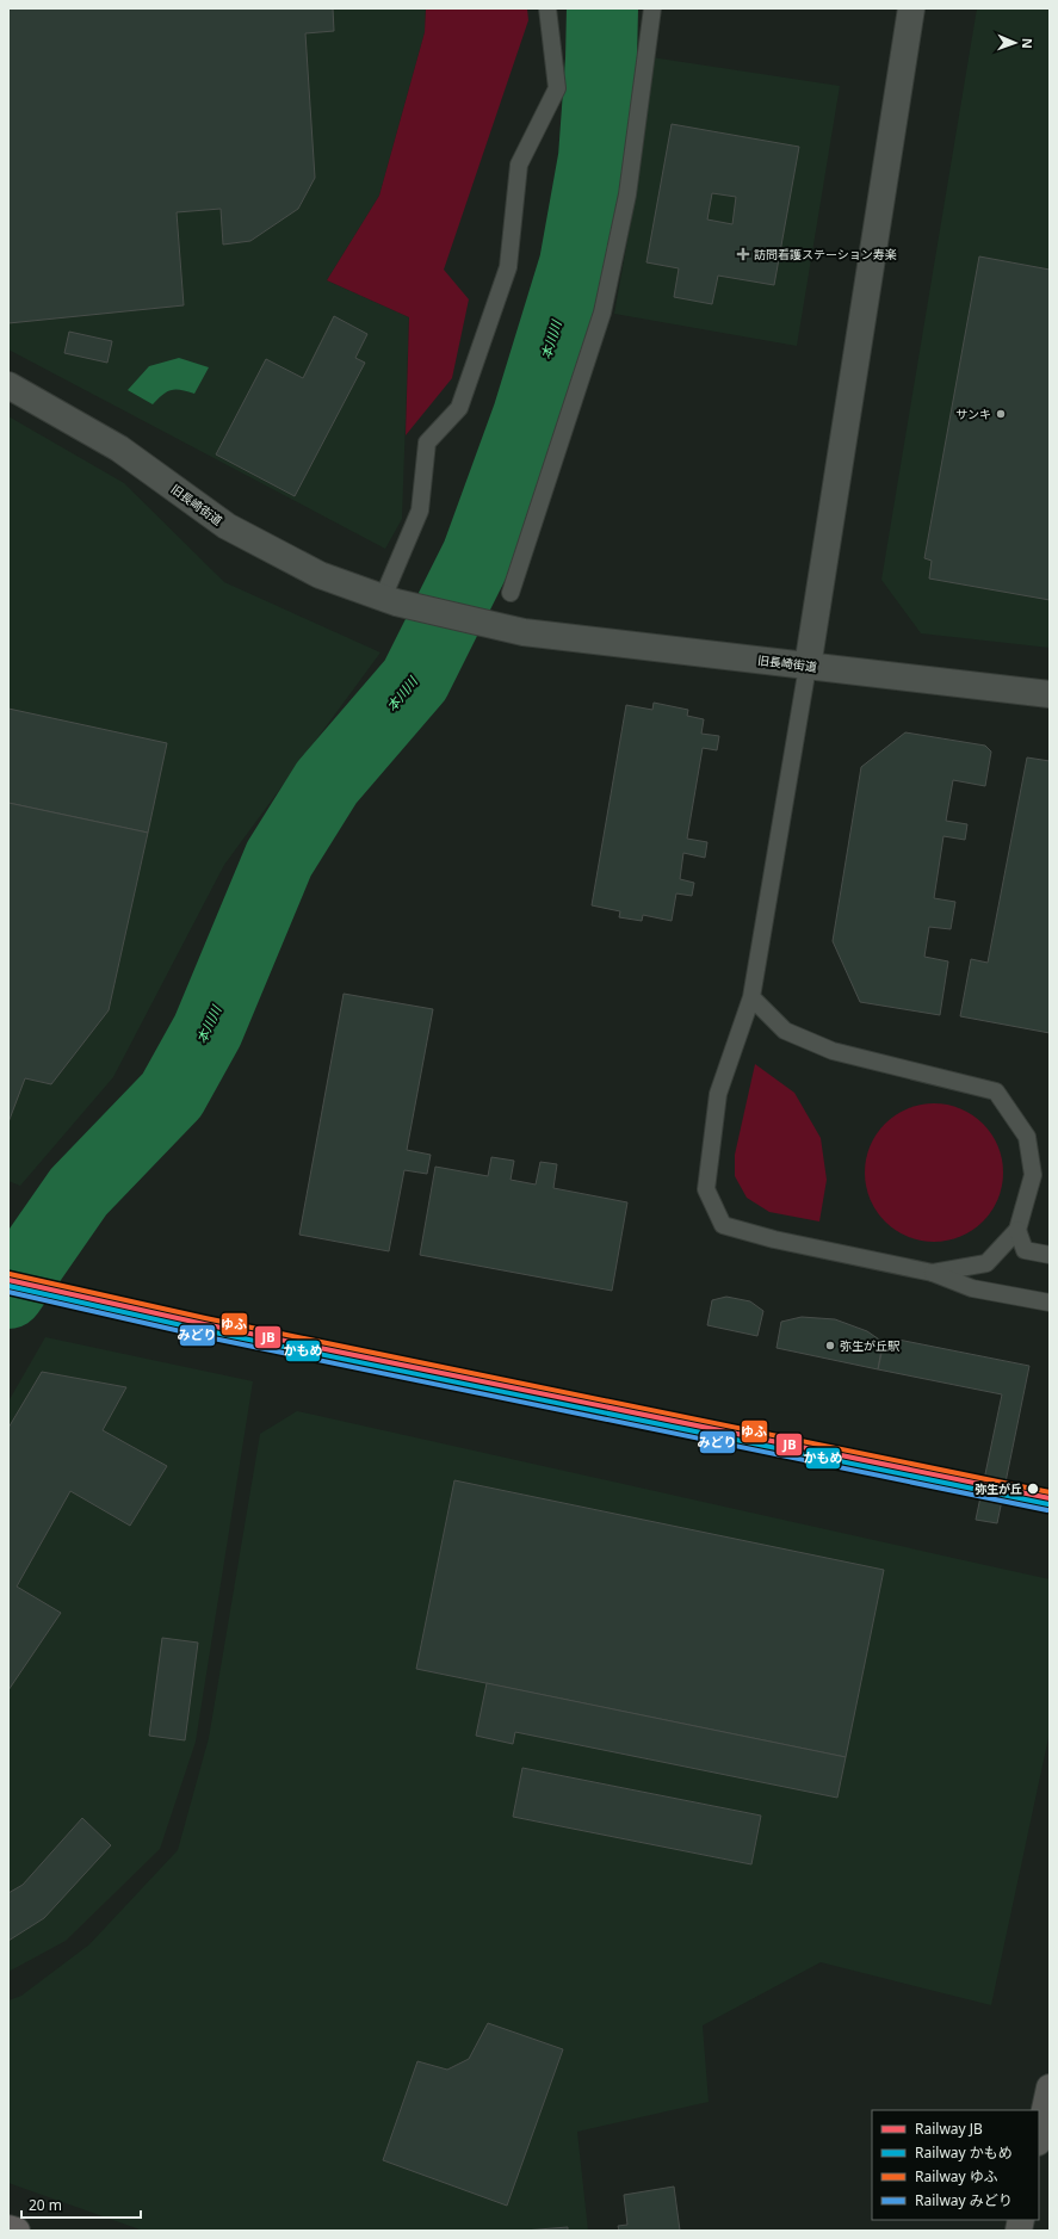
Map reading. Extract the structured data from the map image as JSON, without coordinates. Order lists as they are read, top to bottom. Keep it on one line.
{"streets":{"street":["旧長崎街道"]},"water":["本川川"],"places":{"health":["訪問看護ステーション寿楽"],"other":["サンキ","弥生が丘駅","弥生が丘"]},"lines":["rail line ゆふ","rail line JB","rail line かもめ","rail line みどり"],"legend":["Railway JB","Railway かもめ","Railway ゆふ","Railway みどり"],"scale_bar":"20 m","north":"right"}
